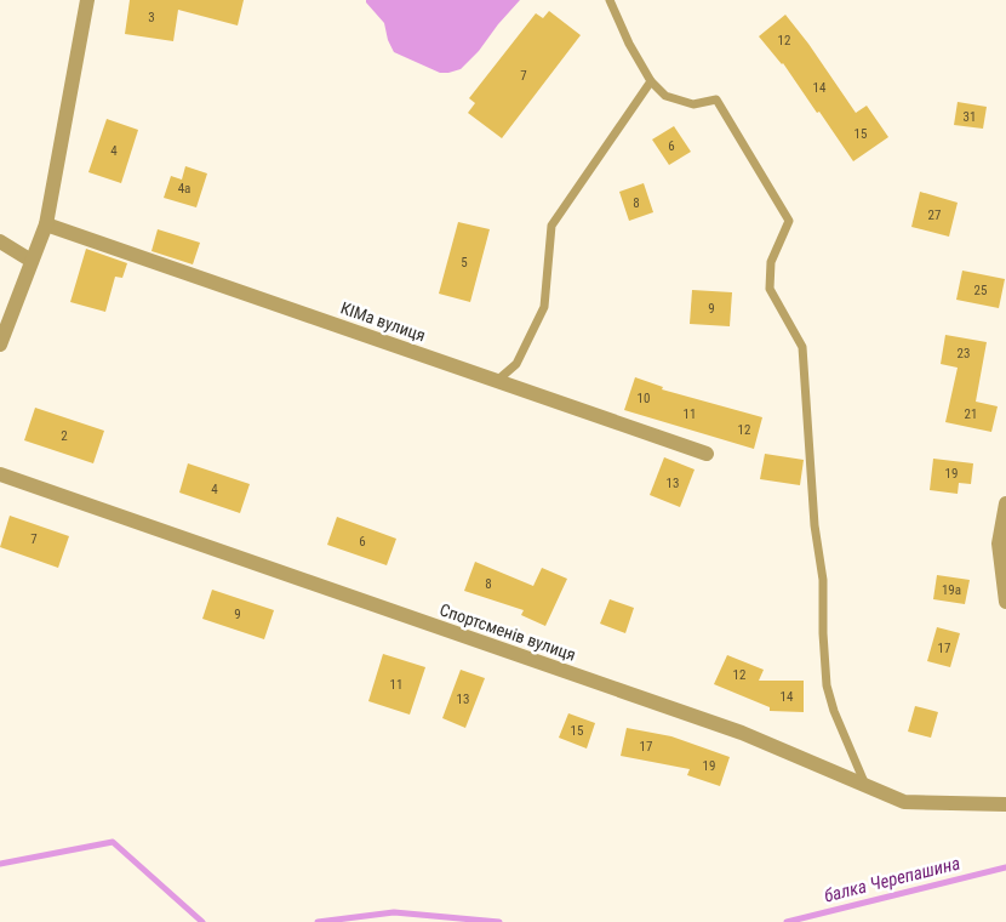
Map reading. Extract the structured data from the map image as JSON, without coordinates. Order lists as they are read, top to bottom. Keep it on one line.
{"streets":{"street":["КІМа вулиця","Спортсменів вулиця"]},"water":["балка Черепашина"],"house_numbers":["3","12","7","14","31","15","6","4","4а","8","27","5","25","9","23","10","11","21","12","2","19","13","4","7","6","8","19а","9","17","12","11","14","13","15","17","19"]}
